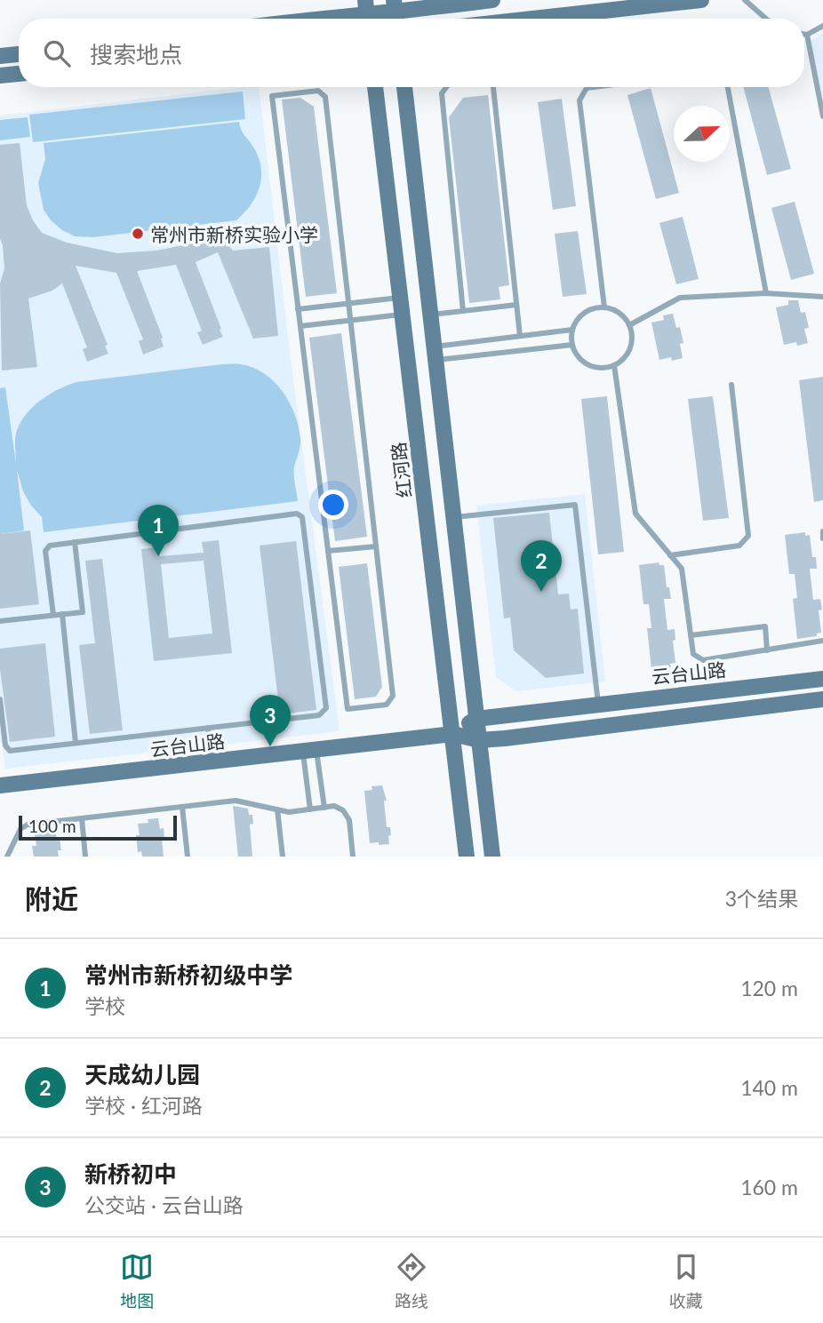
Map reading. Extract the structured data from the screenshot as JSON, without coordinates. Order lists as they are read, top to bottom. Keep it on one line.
{"streets":{"street":["红河路","云台山路"]},"crossings":[["红河路","云台山路"]],"places":["常州市新桥实验小学"],"scale_bar":"100 m","north":"right","page":{"search":"搜索地点","pins":["1","2","3"],"scale":"100 m","heading":["附近","3个结果"],"list":[{"mark":"1","name":"常州市新桥初级中学","note":"学校","value":"120 m"},{"mark":"2","name":"天成幼儿园","note":"学校 · 红河路","value":"140 m"},{"mark":"3","name":"新桥初中","note":"公交站 · 云台山路","value":"160 m"}],"nav":["地图","路线","收藏"]}}
